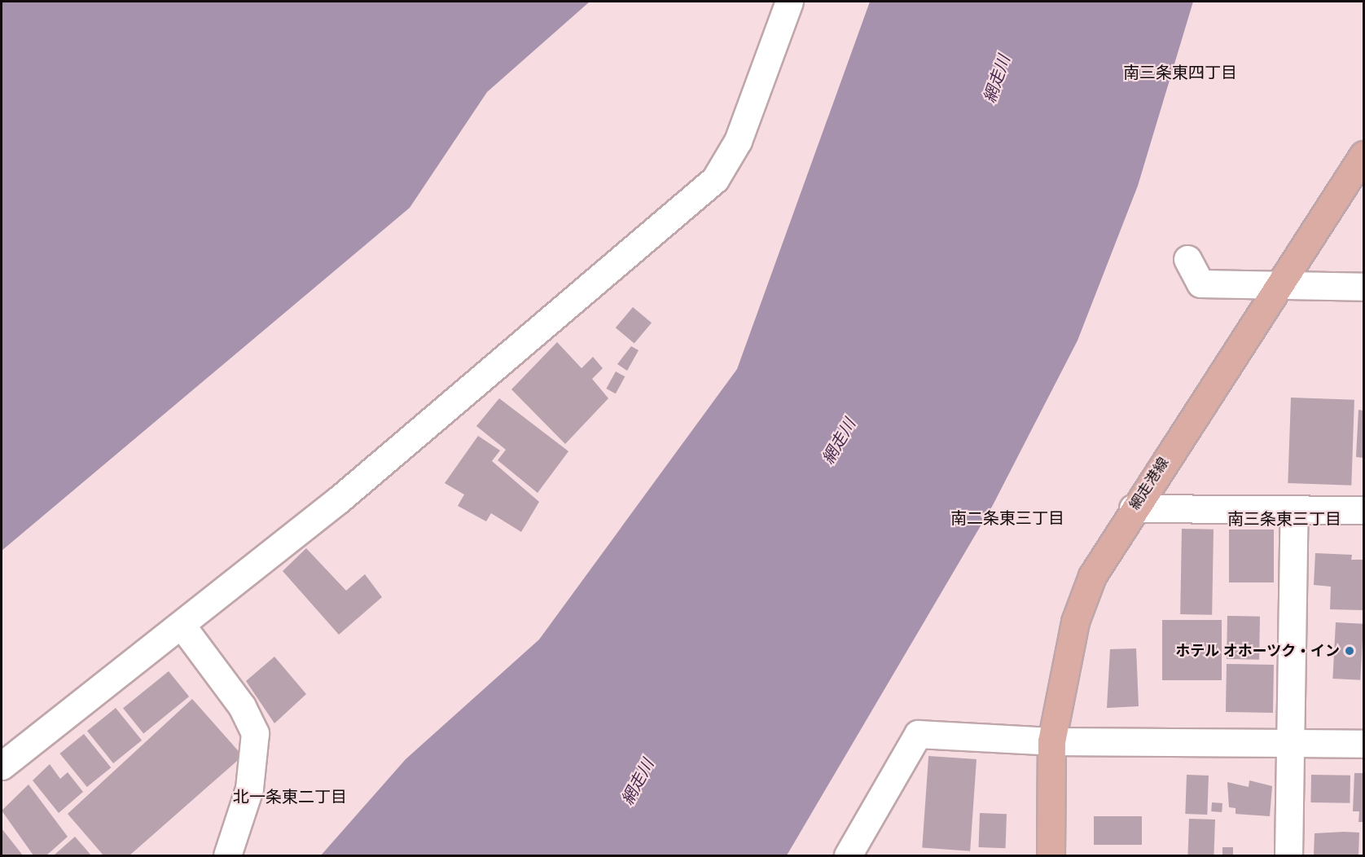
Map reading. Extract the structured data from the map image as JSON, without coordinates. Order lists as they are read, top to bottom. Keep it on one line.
{"streets":{"main road":["網走港線"]},"districts":["南三条東四丁目","南二条東三丁目","南三条東三丁目","北一条東二丁目"],"water":["網走川"],"places":["ホテル オホーツク・イン"]}
